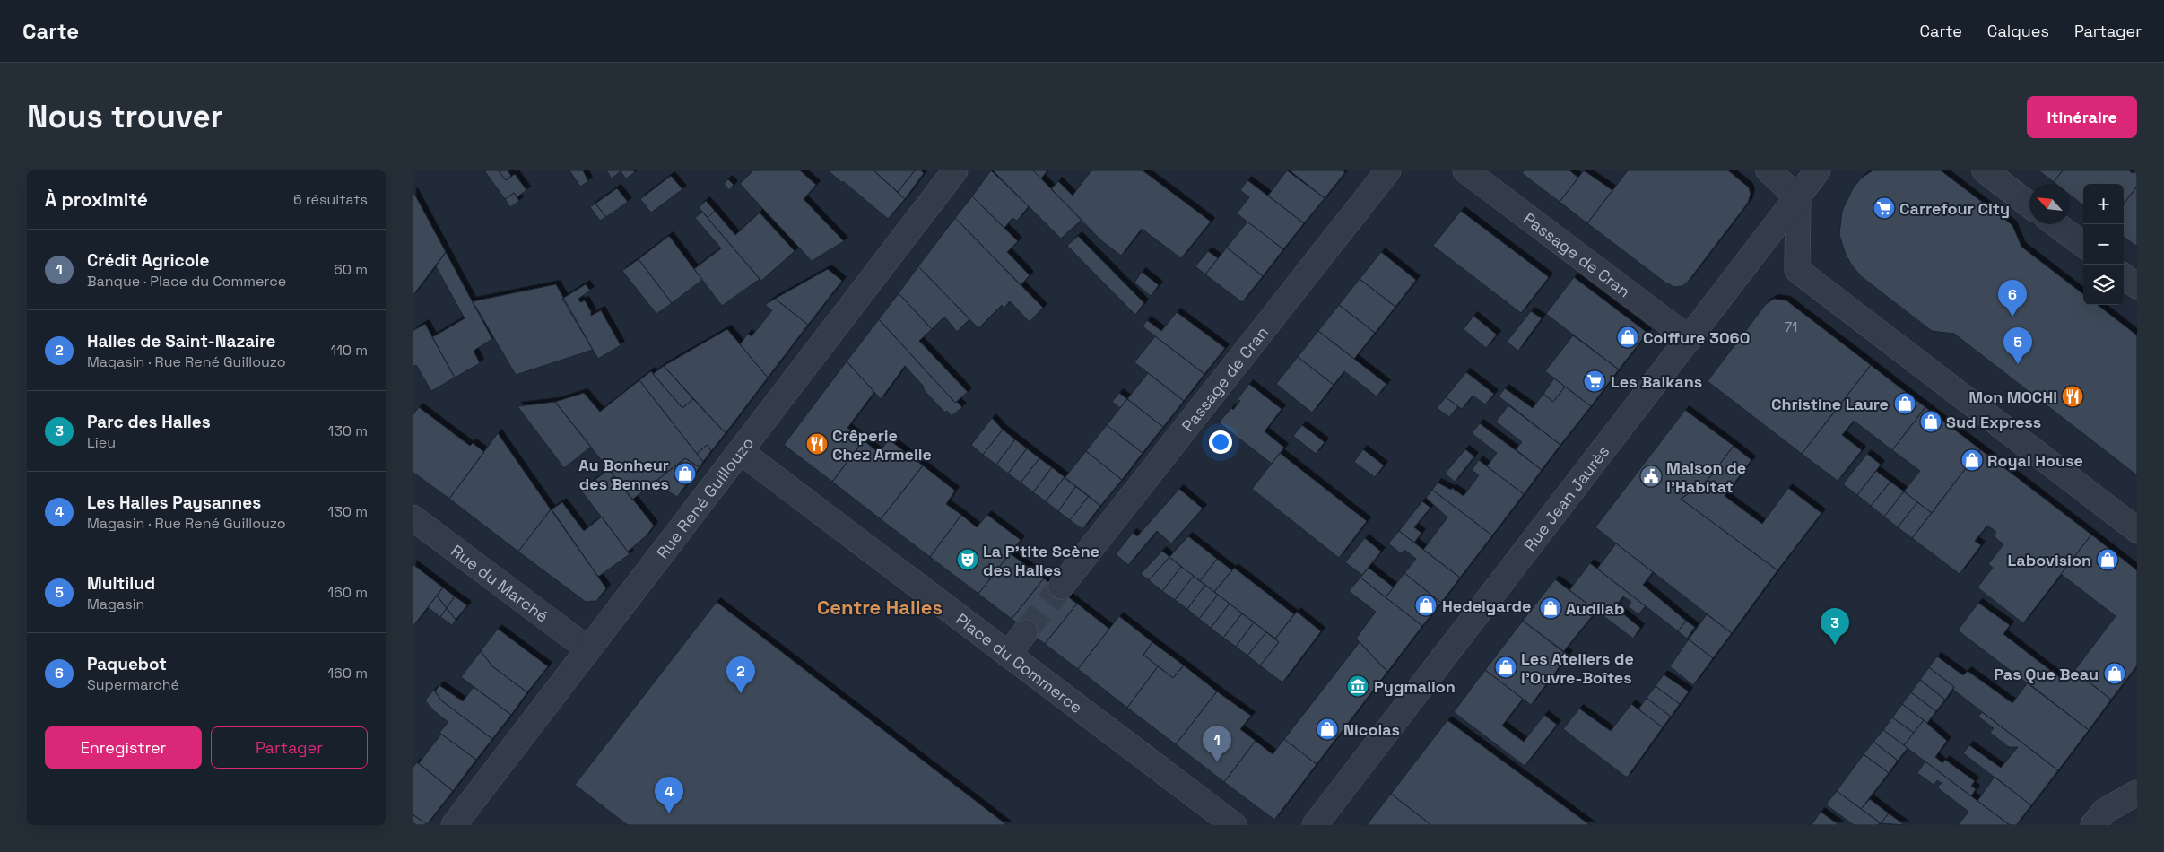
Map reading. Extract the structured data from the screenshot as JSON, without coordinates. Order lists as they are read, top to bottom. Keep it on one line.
{"streets":{"street":["Passage de Cran","Rue René Guillouzo","Rue Jean Jaurès","Rue du Marché","Place du Commerce"]},"crossings":[["Passage de Cran","Rue Jean Jaurès"],["Rue René Guillouzo","Rue du Marché"],["Rue René Guillouzo","Place du Commerce"]],"districts":["Centre Halles"],"places":{"supermarket":["Carrefour City","Les Balkans"],"shop":["Coiffure 3060","Christine Laure","Sud Express","Royal House","Au Bonheur des Bennes","Labovision","Hedelgarde","Audilab","Les Ateliers de l'Ouvre-Boîtes","Pas Que Beau","Nicolas"],"restaurant":["Mon MOCHI","Crêperie Chez Armelle"],"public building":["Maison de l'Habitat"],"theatre":["La P'tite Scène des Halles"],"museum":["Pygmalion"]},"house_numbers":["71"],"north":"top left","page":{"header":"Carte","nav":["Carte","Calques","Partager"],"buttons":["Itinéraire",["Enregistrer","Partager"]],"title":"Nous trouver","heading":["À proximité","6 résultats"],"map_buttons":["+","−"],"list":[{"mark":"1","name":"Crédit Agricole","note":"Banque · Place du Commerce","value":"60 m"},{"mark":"2","name":"Halles de Saint-Nazaire","note":"Magasin · Rue René Guillouzo","value":"110 m"},{"mark":"3","name":"Parc des Halles","note":"Lieu","value":"130 m"},{"mark":"4","name":"Les Halles Paysannes","note":"Magasin · Rue René Guillouzo","value":"130 m"},{"mark":"5","name":"Multilud","note":"Magasin","value":"160 m"},{"mark":"6","name":"Paquebot","note":"Supermarché","value":"160 m"}],"pins":["6","5","3","2","1","4"]}}
